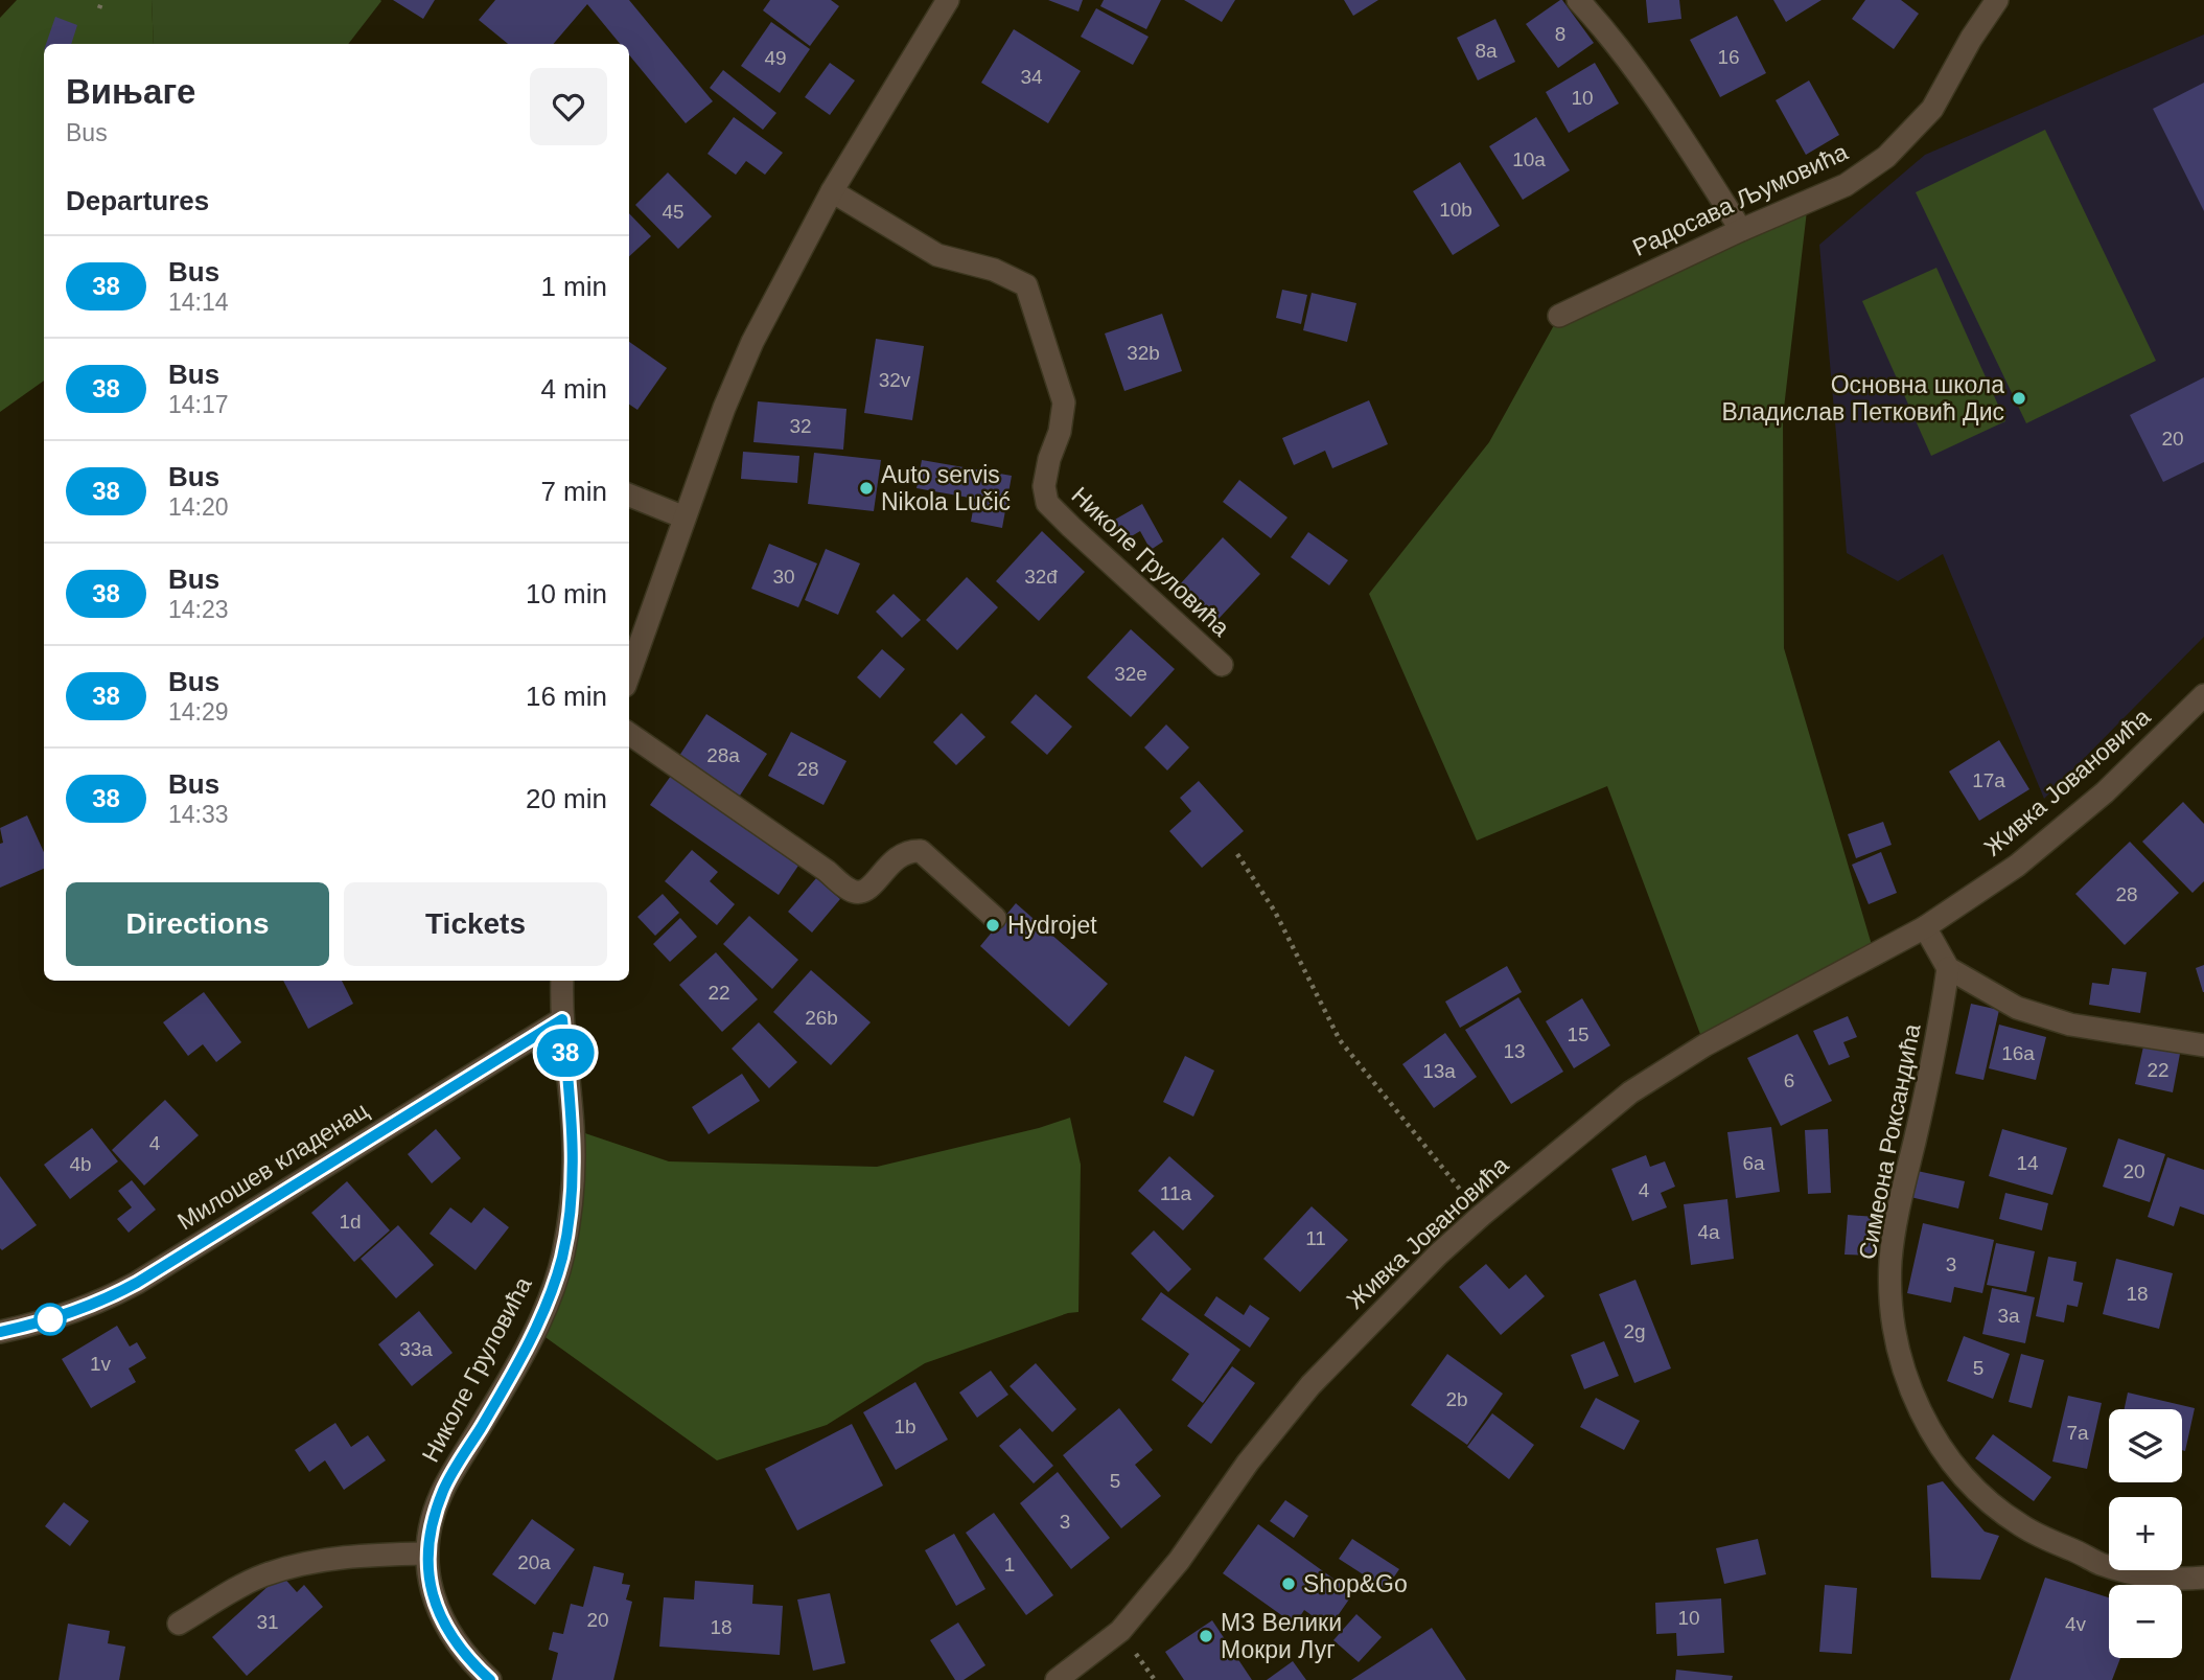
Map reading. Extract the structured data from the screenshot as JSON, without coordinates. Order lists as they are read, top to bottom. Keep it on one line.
{"streets":{"street":["Радосава Љумовића","Николе Груловића","Живка Јовановића","Симеона Роксандића","Милошев кладенац"]},"crossings":[["Николе Груловића","Милошев кладенац"]],"places":["Основна школа Владислав Петковић Дис","Auto servis Nikola Lučić","Hydrojet","Shop&Go","МЗ Велики Мокри Луг"],"lines":["bus line 38"],"house_numbers":["8","8a","16","49","34","10","10a","10b","45","32b","32v","32","20","30","32đ","32e","28a","28","17a","28","22","26b","15","13","16a","22","13a","6","4","6a","14","4b","20","4","11a","1d","4a","11","3","18","3a","2g","33a","1v","5","2b","1b","7a","5","3","20a","1","10","20","31","4v","18"],"page":{"on_map":"38","heading":[["Вињаге","Bus"],"Departures"],"list":[{"mark":"38","name":"Bus","note":"14:14","value":"1 min"},{"mark":"38","name":"Bus","note":"14:17","value":"4 min"},{"mark":"38","name":"Bus","note":"14:20","value":"7 min"},{"mark":"38","name":"Bus","note":"14:23","value":"10 min"},{"mark":"38","name":"Bus","note":"14:29","value":"16 min"},{"mark":"38","name":"Bus","note":"14:33","value":"20 min"}],"buttons":["Directions","Tickets"],"map_buttons":["+","−"]}}
